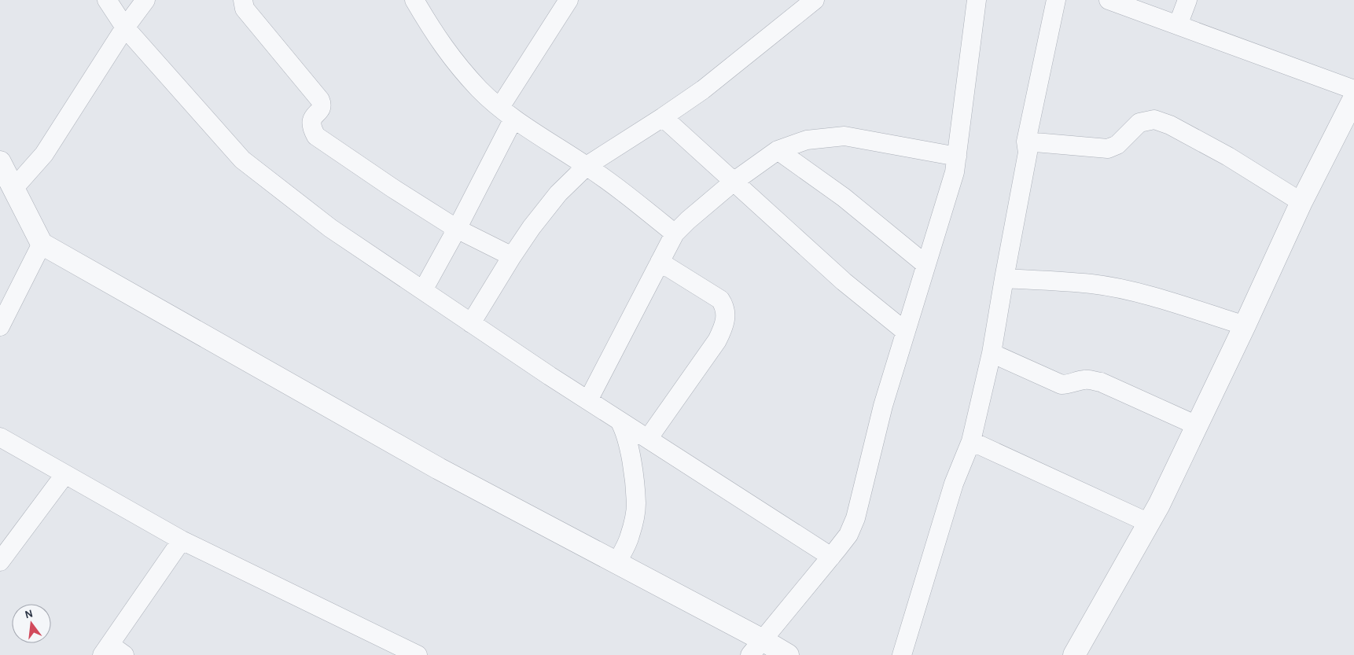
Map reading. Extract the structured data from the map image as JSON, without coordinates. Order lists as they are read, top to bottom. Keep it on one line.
{"north":"top"}
